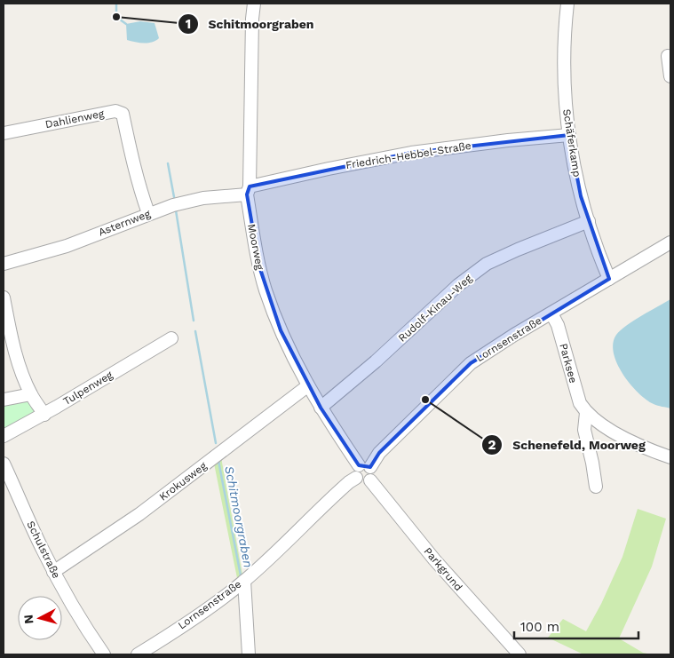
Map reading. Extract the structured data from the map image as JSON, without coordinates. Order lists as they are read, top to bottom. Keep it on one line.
{"streets":{"street":["Dahlienweg","Schäferkamp","Friedrich-Hebbel-Straße","Asternweg","Moorweg","Rudolf-Kinau-Weg","Lornsenstraße","Parksee","Tulpenweg","Krokusweg","Schulstraße","Parkgrund"]},"crossings":[["Dahlienweg","Asternweg"],["Schäferkamp","Friedrich-Hebbel-Straße"],["Schäferkamp","Rudolf-Kinau-Weg"],["Schäferkamp","Lornsenstraße"],["Friedrich-Hebbel-Straße","Asternweg"],["Friedrich-Hebbel-Straße","Moorweg"],["Asternweg","Moorweg"],["Moorweg","Rudolf-Kinau-Weg"],["Moorweg","Lornsenstraße"],["Moorweg","Krokusweg"],["Moorweg","Parkgrund"],["Lornsenstraße","Parksee"],["Lornsenstraße","Parkgrund"],["Krokusweg","Schulstraße"]],"water":["Schitmoorgraben"],"places":["Schitmoorgraben","Schenefeld, Moorweg"],"scale_bar":"100 m","north":"left"}
